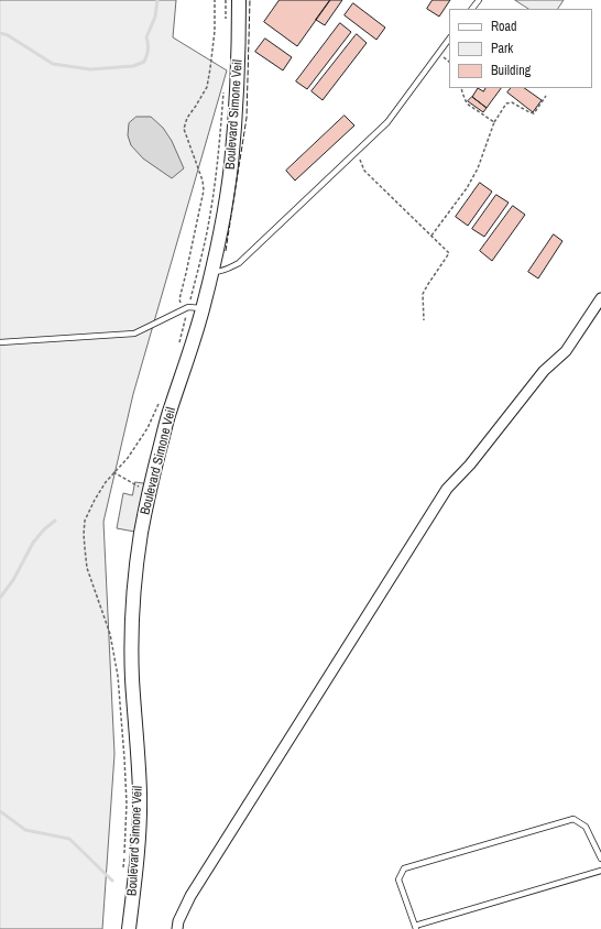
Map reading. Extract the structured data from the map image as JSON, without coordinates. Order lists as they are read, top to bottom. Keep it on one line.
{"streets":{"main road":["Boulevard Simone Veil"]},"legend":["Road","Park","Building"]}
